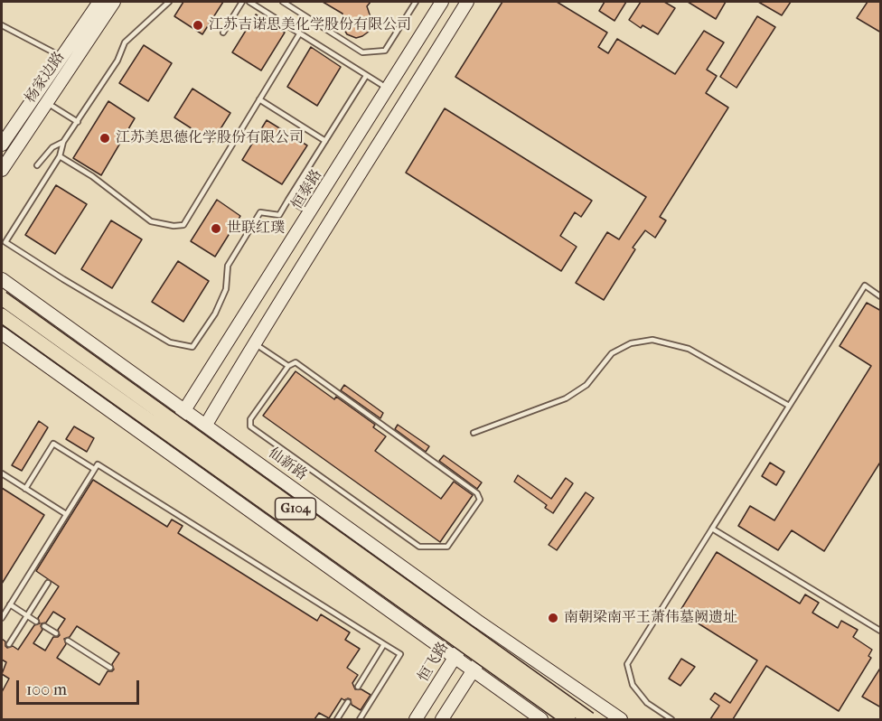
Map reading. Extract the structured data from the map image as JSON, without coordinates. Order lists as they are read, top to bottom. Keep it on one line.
{"streets":{"main road":["杨家边路","恒泰路","仙新路","G104","恒飞路"]},"crossings":[["恒泰路","仙新路"],["仙新路","恒飞路"]],"places":["江苏吉诺思美化学股份有限公司","江苏美思德化学股份有限公司","世联红璞","南朝梁南平王萧伟墓阙遗址"],"scale_bar":"100 m"}
